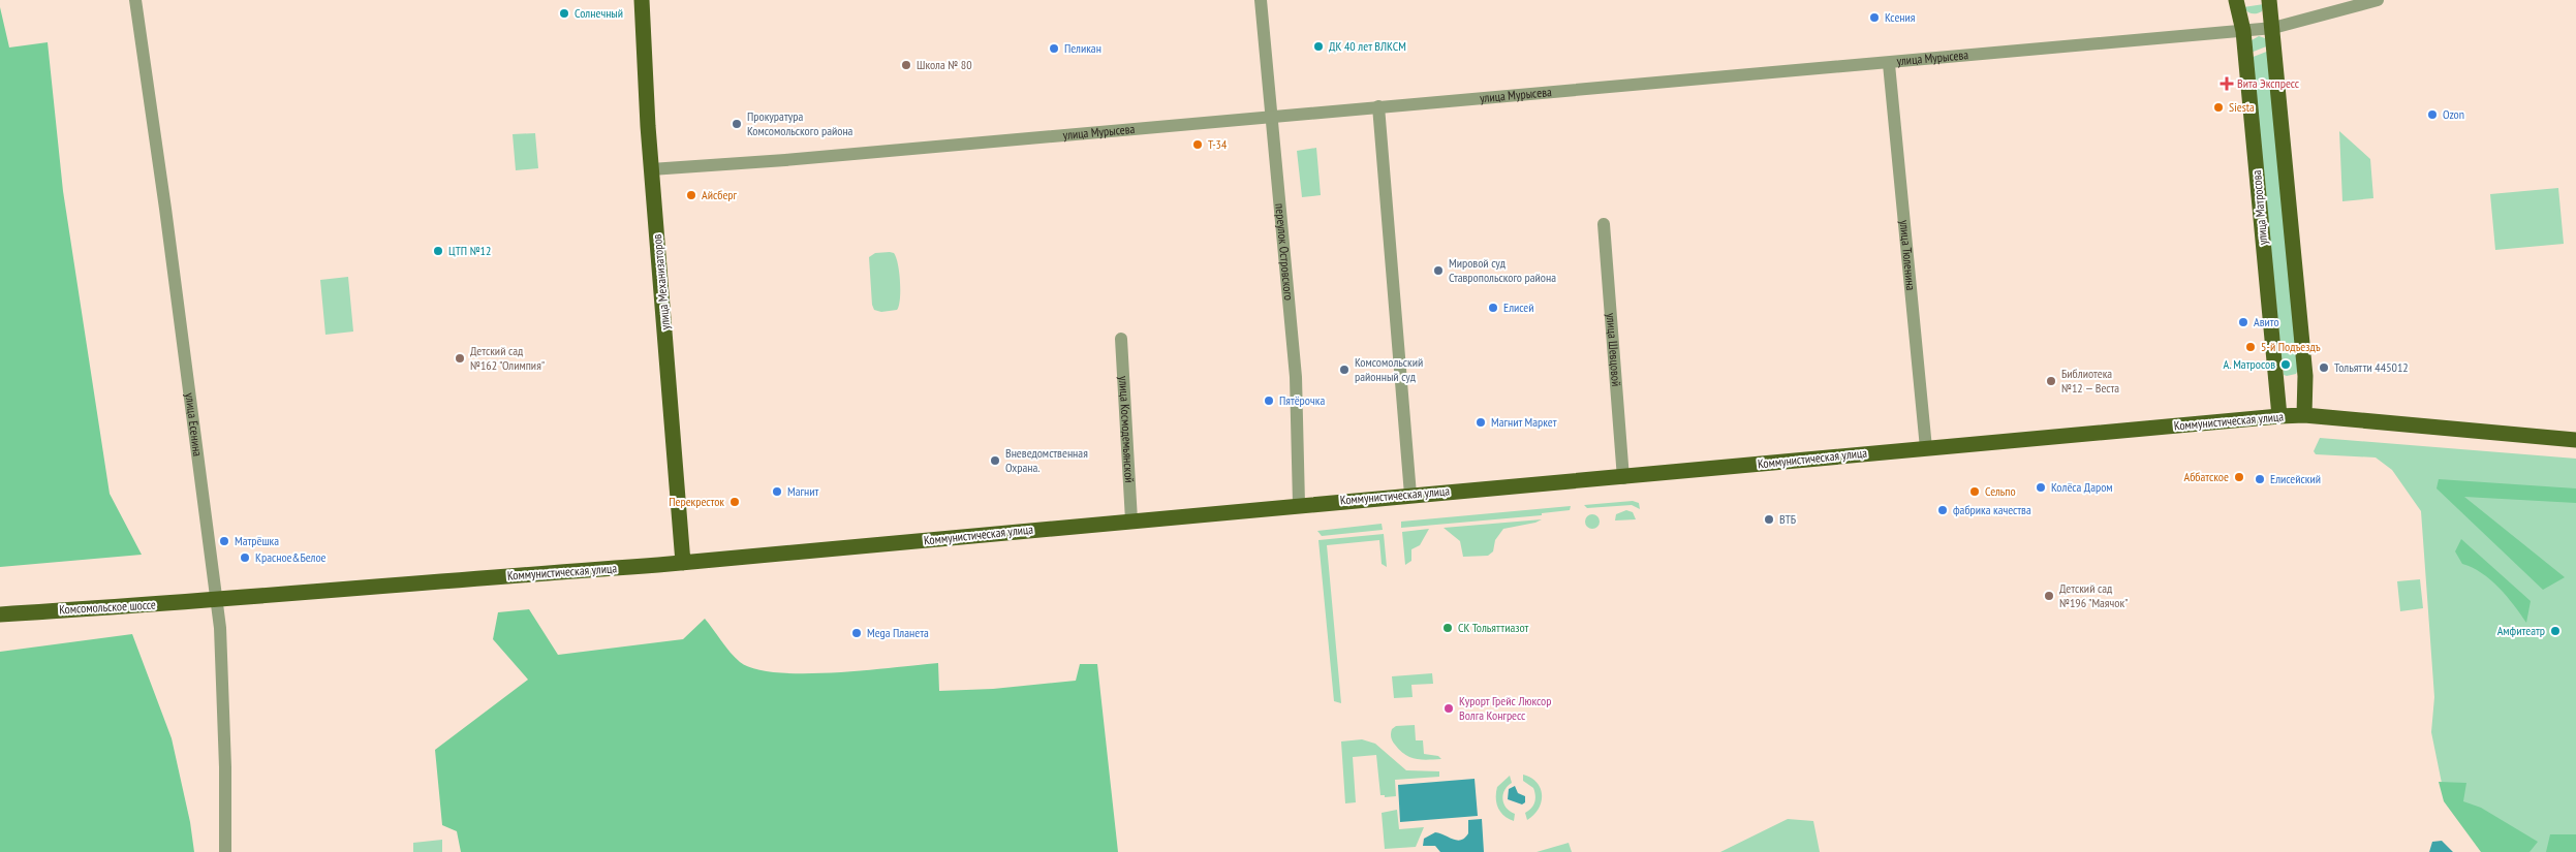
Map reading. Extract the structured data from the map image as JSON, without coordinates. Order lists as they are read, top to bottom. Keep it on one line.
{"streets":{"main road":["улица Матросова","улица Механизаторов","Коммунистическая улица","Комсомольское шоссе"],"street":["улица Мурысева","переулок Островского","улица Тюленина","улица Шевцовой","улица Есенина","улица Космодемьянской"]},"crossings":[["улица Мурысева","улица Матросова"],["улица Мурысева","переулок Островского"],["улица Мурысева","улица Тюленина"],["улица Мурысева","улица Механизаторов"],["улица Матросова","Коммунистическая улица"],["переулок Островского","Коммунистическая улица"],["улица Тюленина","Коммунистическая улица"],["улица Механизаторов","Коммунистическая улица"],["улица Шевцовой","Коммунистическая улица"],["Коммунистическая улица","улица Есенина"],["Коммунистическая улица","улица Космодемьянской"],["Коммунистическая улица","Комсомольское шоссе"],["улица Есенина","Комсомольское шоссе"]],"places":{"other":["Солнечный","Ксения","ДК 40 лет ВЛКСМ","Пеликан","Школа № 80","Siesta","Ozon","Прокуратура Комсомольского района","Т-34","Айсберг","ЦТП №12","Мировой суд Ставропольского района","Елисей","Авито","5-й Подъездъ","Детский сад №162 \"Олимпия\"","А. Матросов","Тольятти 445012","Комсомольский районный суд","Библиотека №12 — Веста","Пятёрочка","Магнит Маркет","Вневедомственная Охрана.","Аббатское","Елисейский","Колёса Даром","Магнит","Сельпо","Перекресток","фабрика качества","ВТБ","Матрёшка","Красное&Белое","Детский сад №196 \"Маячок\"","СК Тольяттиазот","Амфитеатр","Mega Планета","Курорт Грейс Люксор Волга Конгресс"],"health":["Вита Экспресс"]}}
